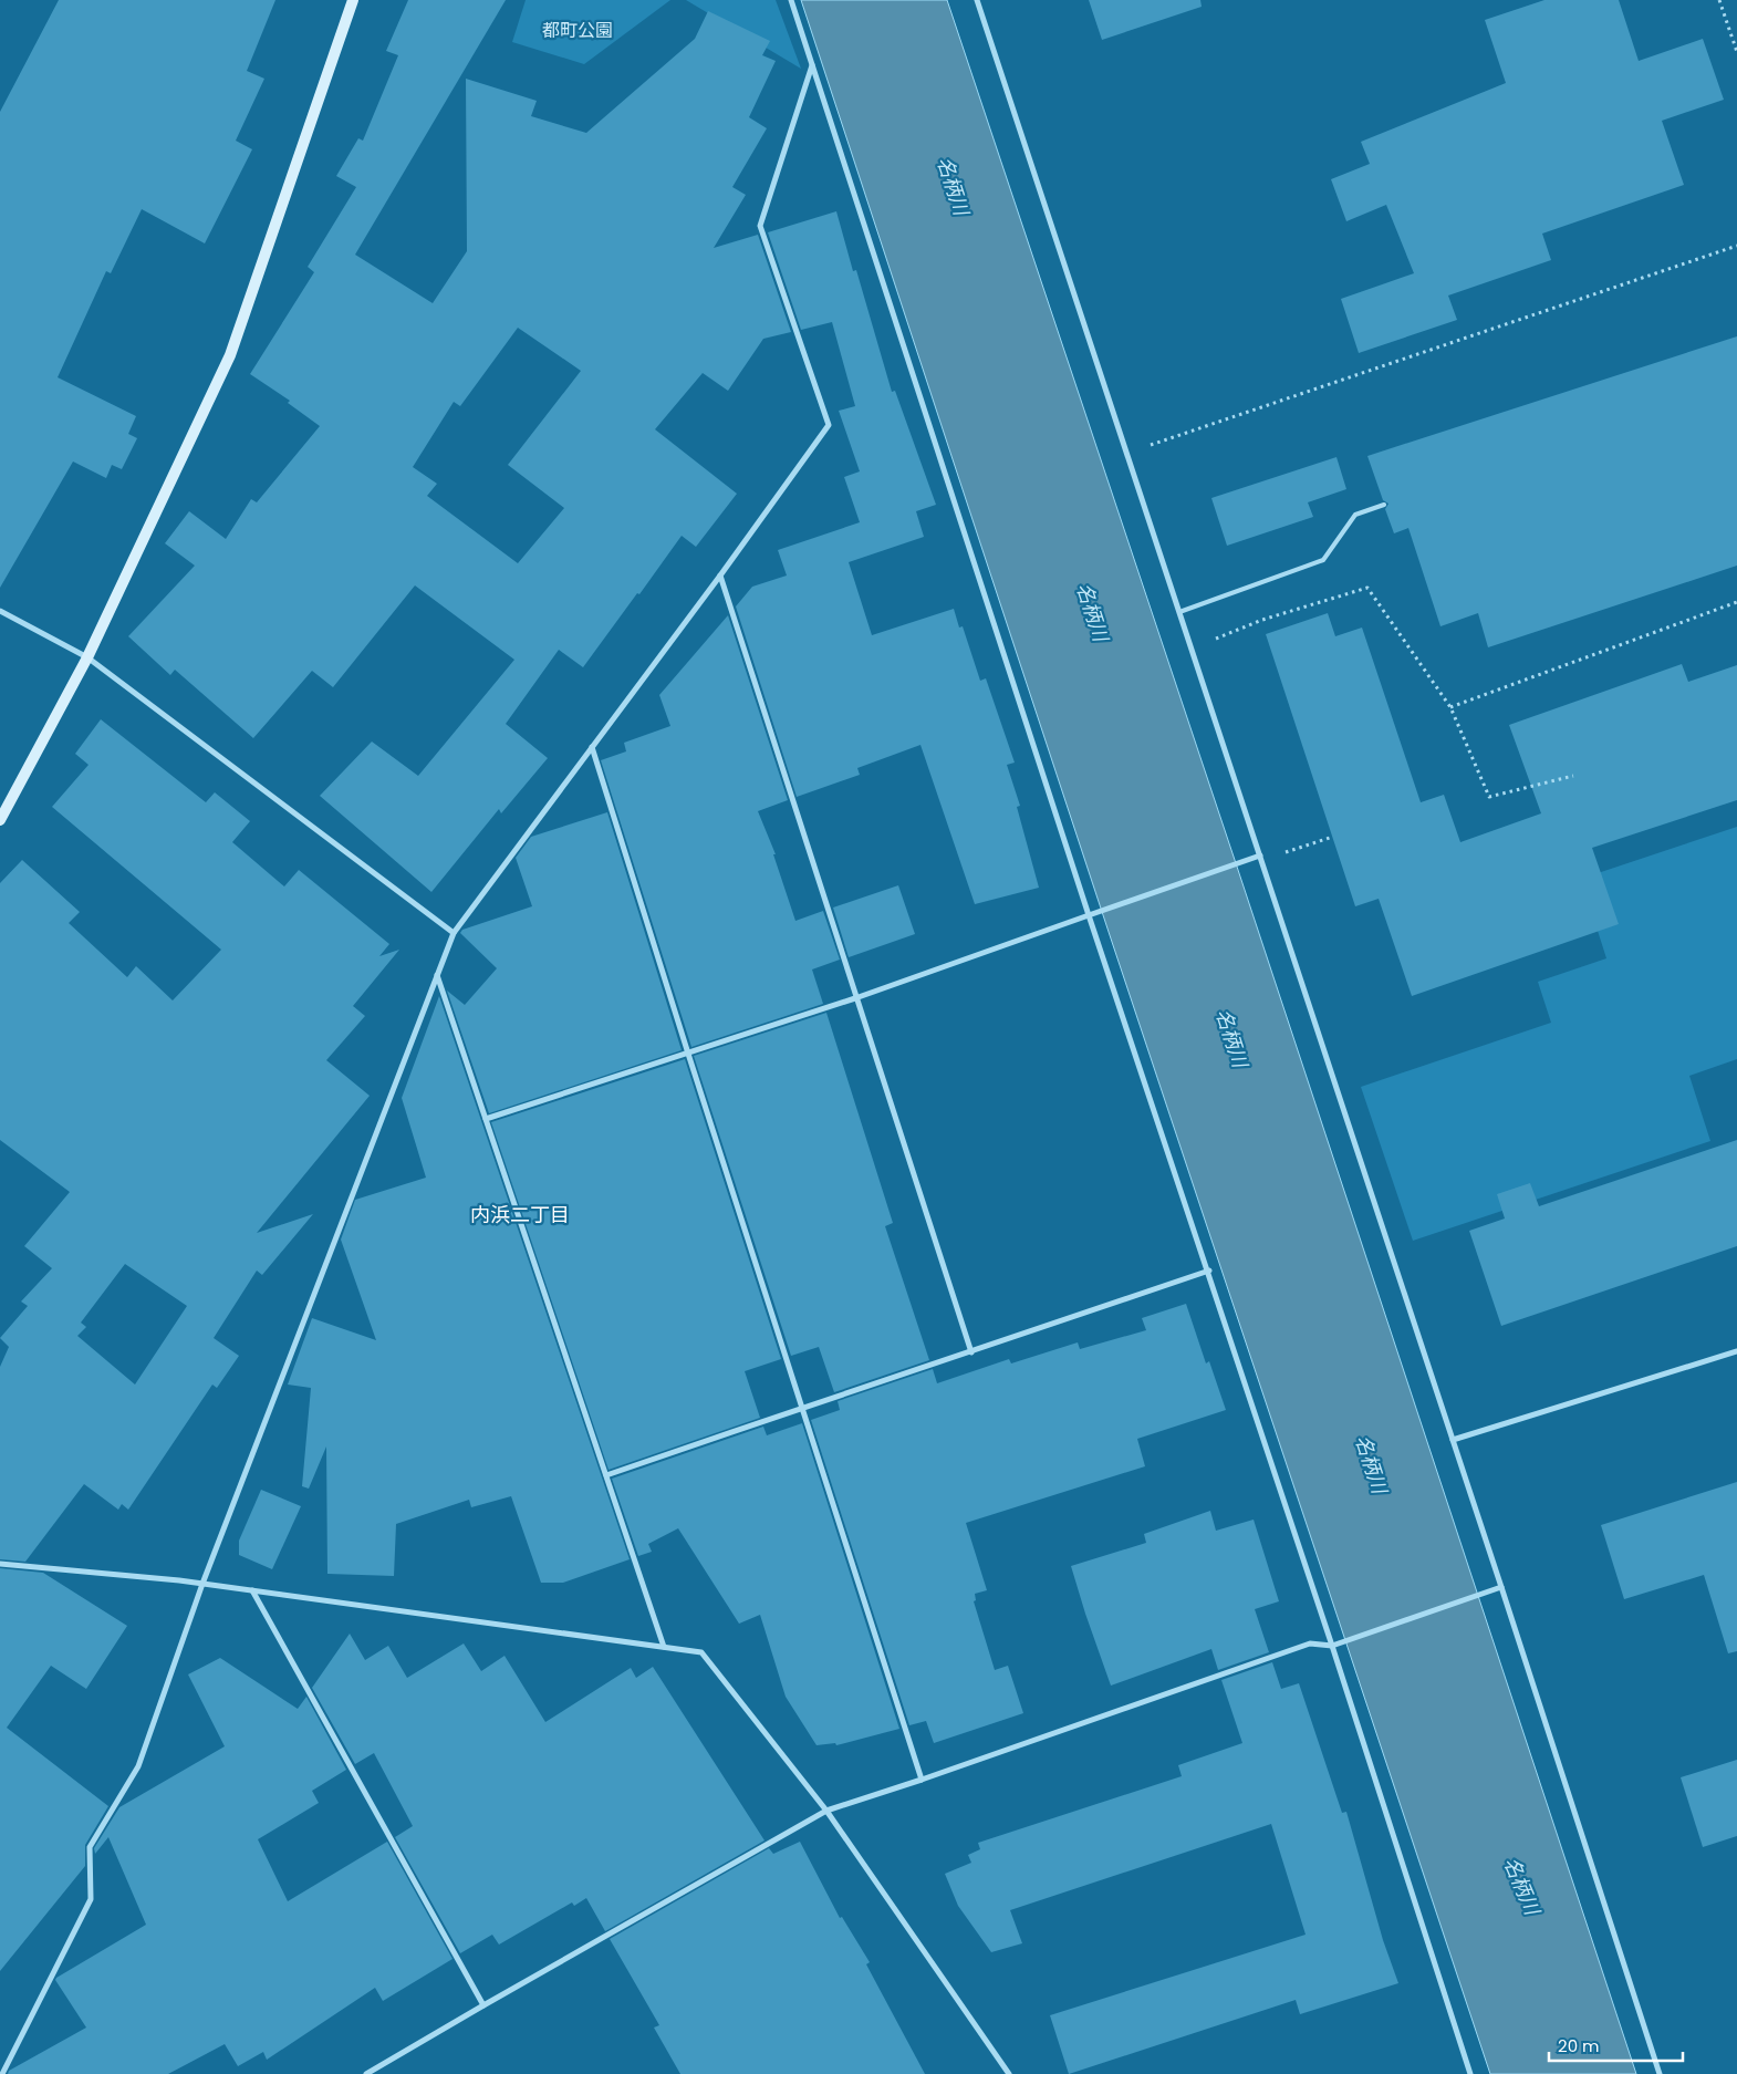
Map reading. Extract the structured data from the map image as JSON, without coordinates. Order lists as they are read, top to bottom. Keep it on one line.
{"districts":["内浜二丁目"],"water":["名柄川"],"parks":["都町公園"],"scale_bar":"20 m"}
